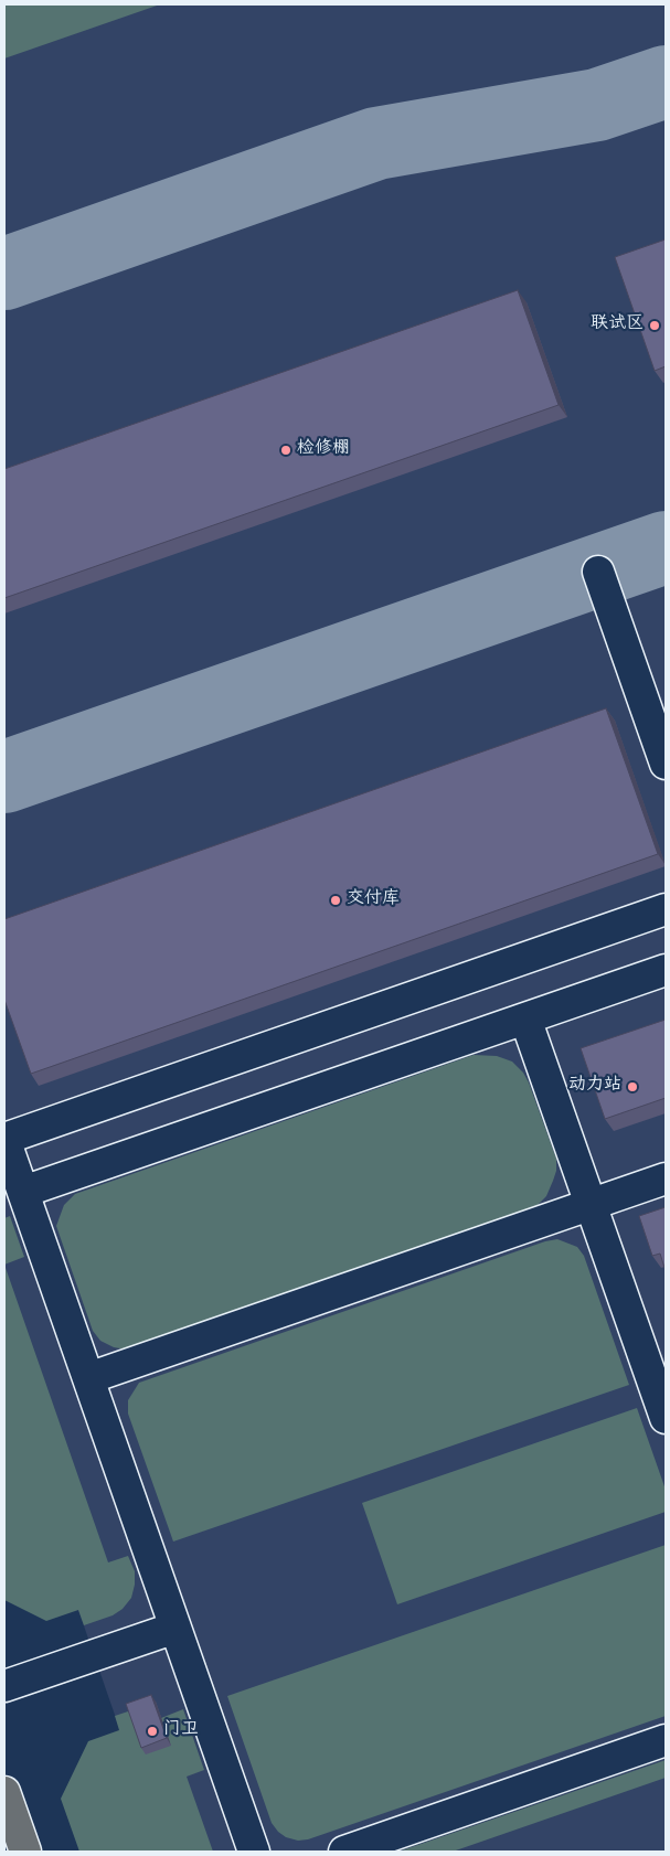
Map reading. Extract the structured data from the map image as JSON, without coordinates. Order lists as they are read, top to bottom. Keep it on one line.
{"places":["联试区","检修棚","交付库","动力站","门卫"]}
